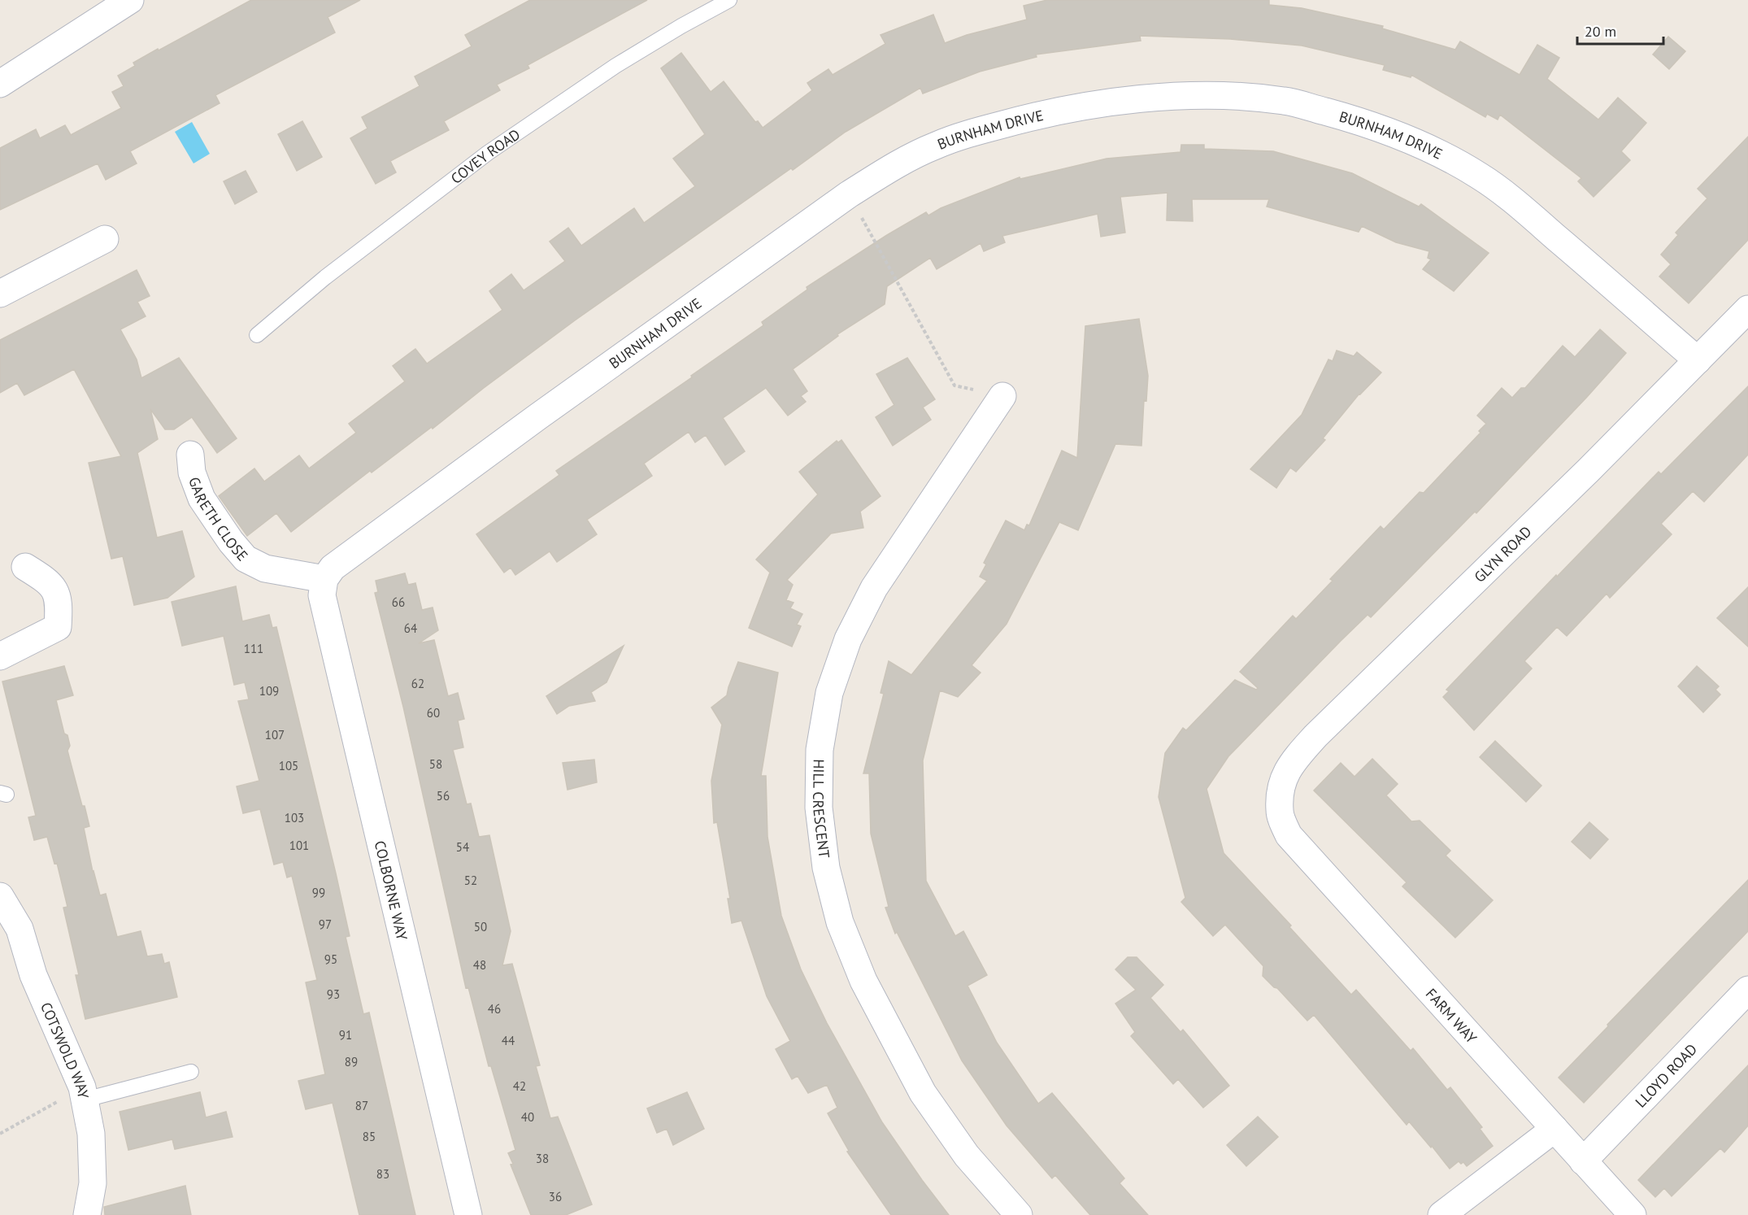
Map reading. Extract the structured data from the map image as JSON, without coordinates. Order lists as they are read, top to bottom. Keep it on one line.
{"streets":{"street":["BURNHAM DRIVE","GARETH CLOSE","GLYN ROAD","HILL CRESCENT","COLBORNE WAY","FARM WAY","COTSWOLD WAY","LLOYD ROAD"],"lane":["COVEY ROAD"]},"crossings":[["BURNHAM DRIVE","GARETH CLOSE"],["BURNHAM DRIVE","GLYN ROAD"],["BURNHAM DRIVE","COLBORNE WAY"],["GARETH CLOSE","COLBORNE WAY"],["GLYN ROAD","FARM WAY"],["FARM WAY","LLOYD ROAD"]],"house_numbers":["66","64","111","62","109","60","107","58","105","56","103","101","54","52","99","97","50","95","48","93","46","91","44","89","42","87","40","85","38","83","36"],"scale_bar":"20 m"}
